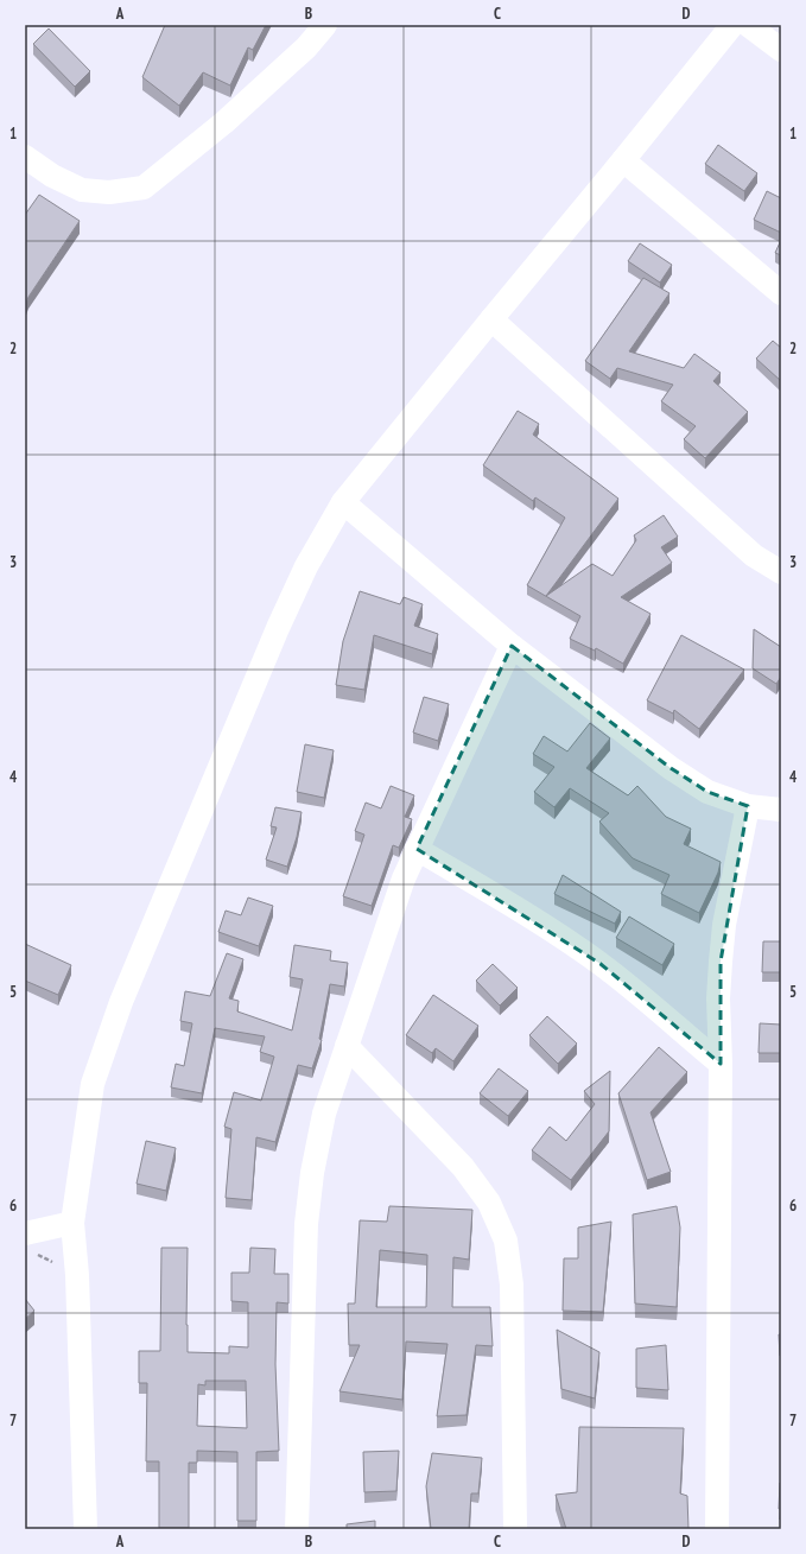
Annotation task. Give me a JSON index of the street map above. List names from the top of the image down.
{
  "grid": {
    "columns": [
      "A",
      "B",
      "C",
      "D"
    ],
    "rows": [
      "1",
      "2",
      "3",
      "4",
      "5",
      "6",
      "7"
    ]
  }
}
